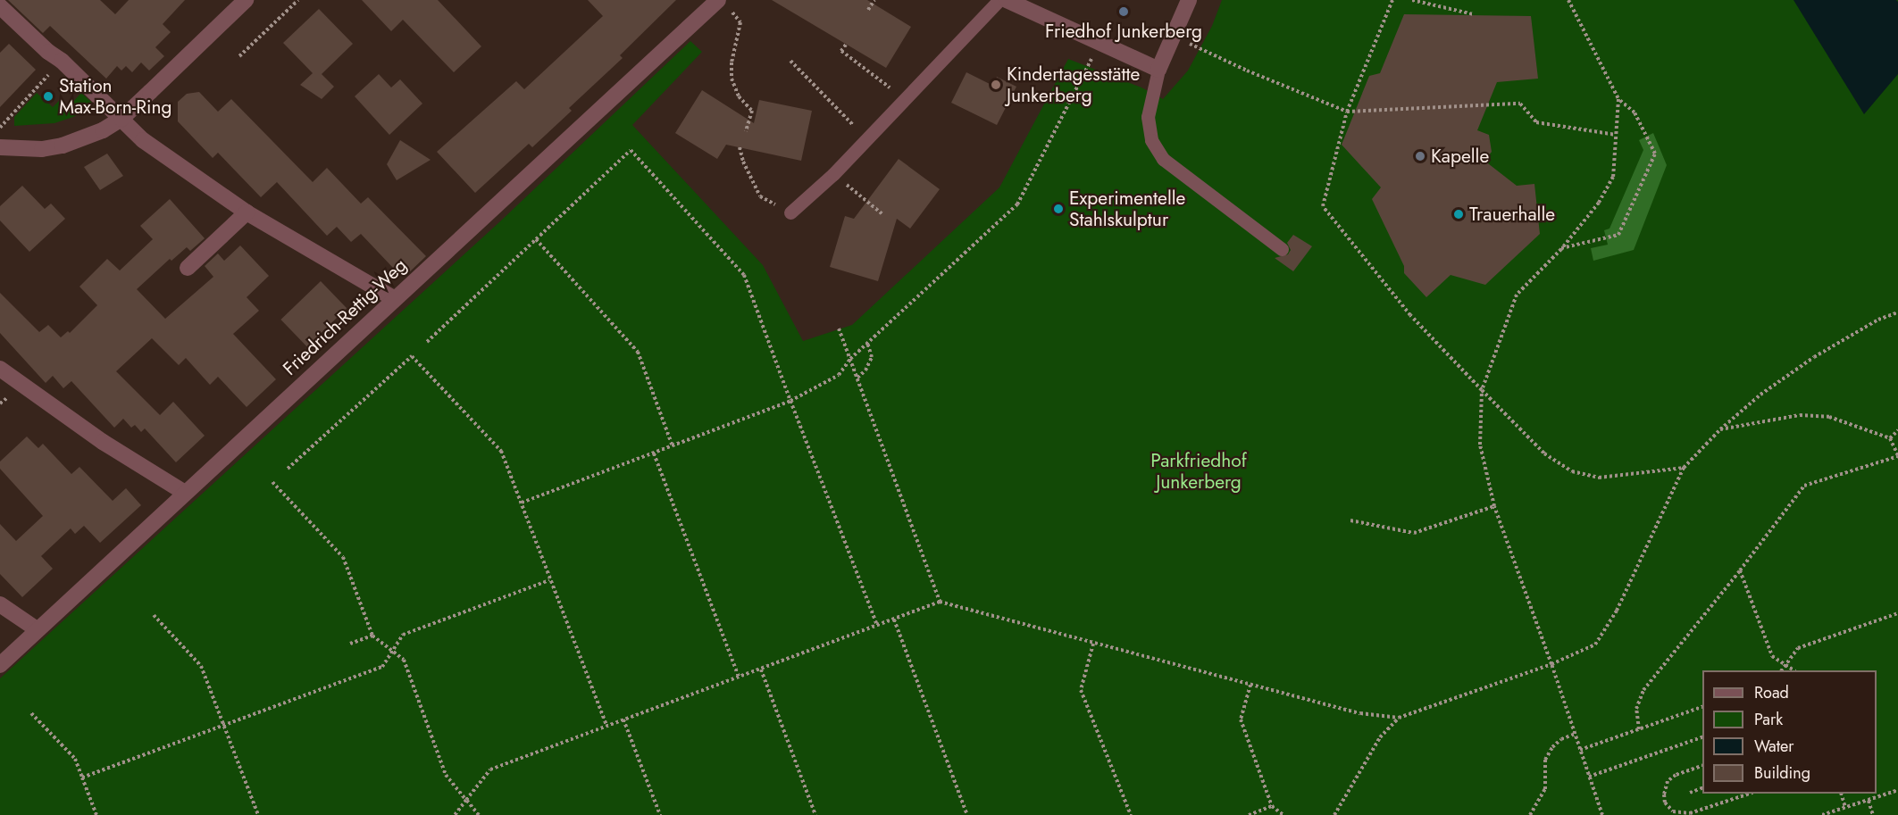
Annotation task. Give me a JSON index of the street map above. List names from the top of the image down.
{
  "streets": {
    "street": ["Friedrich-Rettig-Weg"]
  },
  "parks": ["Parkfriedhof Junkerberg"],
  "places": [
    "Friedhof Junkerberg",
    "Kindertagesstätte Junkerberg",
    "Station Max-Born-Ring",
    "Kapelle",
    "Experimentelle Stahlskulptur",
    "Trauerhalle"
  ],
  "legend": [
    "Road",
    "Park",
    "Water",
    "Building"
  ]
}
